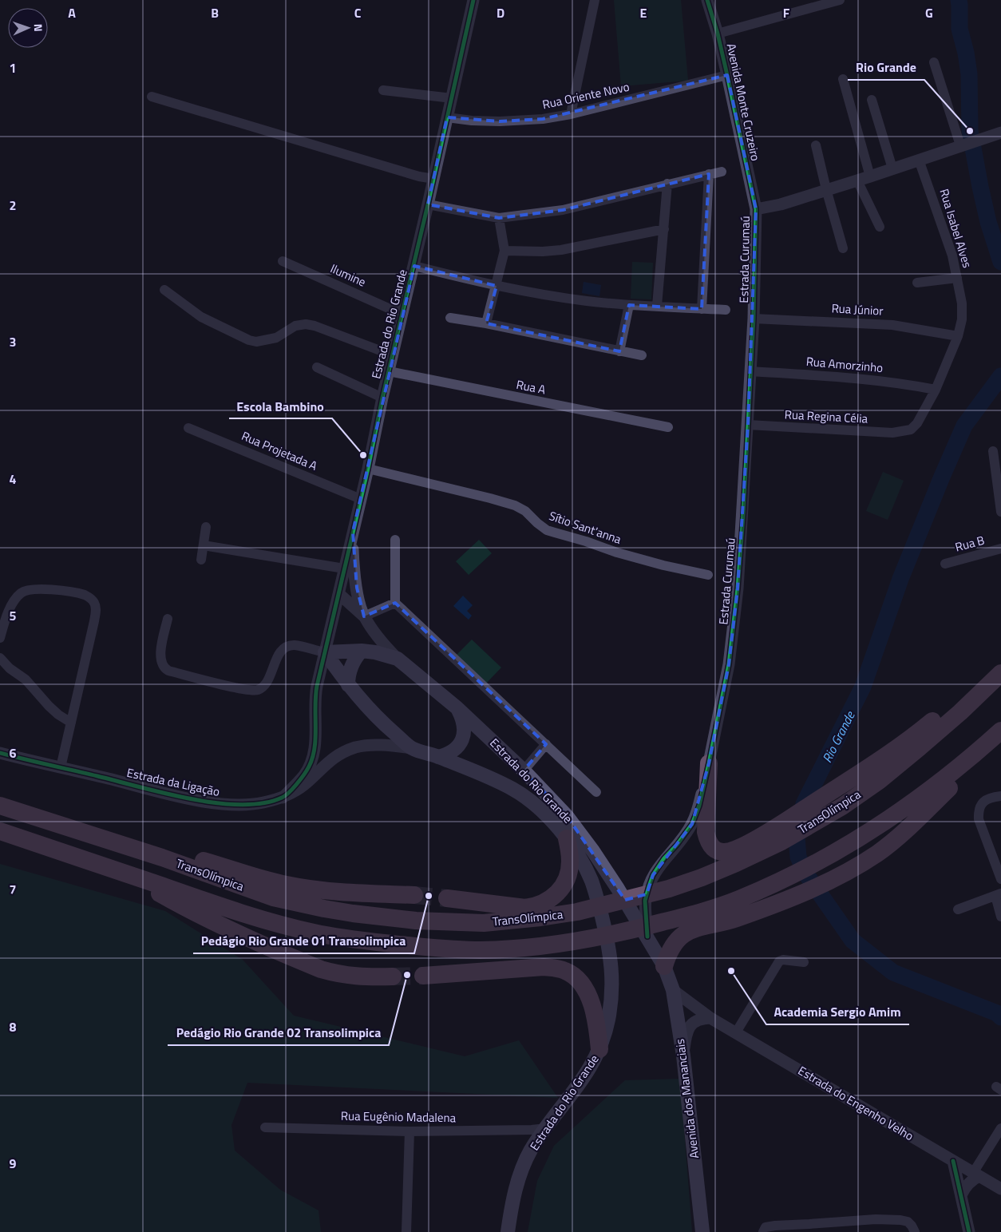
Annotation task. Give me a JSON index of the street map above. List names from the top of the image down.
{
  "streets": {
    "highway": ["TransOlímpica"],
    "main road": ["Estrada do Rio Grande", "Avenida dos Mananciais"],
    "street": [
      "Rua Oriente Novo",
      "Avenida Monte Cruzeiro",
      "Rua Isabel Alves",
      "Estrada Curumaú",
      "Ilumine",
      "Rua Júnior",
      "Rua Amorzinho",
      "Rua A",
      "Rua Regina Célia",
      "Rua Projetada A",
      "Sítio Sant'anna",
      "Rua B",
      "Estrada da Ligação",
      "Estrada do Engenho Velho",
      "Rua Eugênio Madalena"
    ]
  },
  "crossings": [
    ["Rua Oriente Novo", "Avenida Monte Cruzeiro"],
    ["Rua Oriente Novo", "Estrada do Rio Grande"],
    ["Avenida Monte Cruzeiro", "Estrada Curumaú"],
    ["Rua Isabel Alves", "Estrada Curumaú"],
    ["Rua Isabel Alves", "Rua Júnior"],
    ["Rua Isabel Alves", "Rua Amorzinho"],
    ["Rua Isabel Alves", "Rua Regina Célia"],
    ["Estrada Curumaú", "Rua Júnior"],
    ["Estrada Curumaú", "Estrada do Rio Grande"],
    ["Estrada Curumaú", "Rua Amorzinho"],
    ["Estrada Curumaú", "Rua Regina Célia"],
    ["Ilumine", "Estrada do Rio Grande"],
    ["Estrada do Rio Grande", "Rua A"],
    ["Estrada do Rio Grande", "Rua Projetada A"],
    ["Estrada do Rio Grande", "Sítio Sant'anna"],
    ["Estrada do Rio Grande", "Estrada da Ligação"],
    ["Estrada do Rio Grande", "Avenida dos Mananciais"],
    ["Estrada do Rio Grande", "Rua Eugênio Madalena"],
    ["Avenida dos Mananciais", "Estrada do Engenho Velho"]
  ],
  "water": ["Rio Grande"],
  "places": [
    "Rio Grande",
    "Escola Bambino",
    "Pedágio Rio Grande 01 Transolimpica",
    "Academia Sergio Amim",
    "Pedágio Rio Grande 02 Transolimpica"
  ],
  "north": "right",
  "grid": {
    "columns": [
      "A",
      "B",
      "C",
      "D",
      "E",
      "F",
      "G"
    ],
    "rows": [
      "1",
      "2",
      "3",
      "4",
      "5",
      "6",
      "7",
      "8",
      "9"
    ]
  }
}
